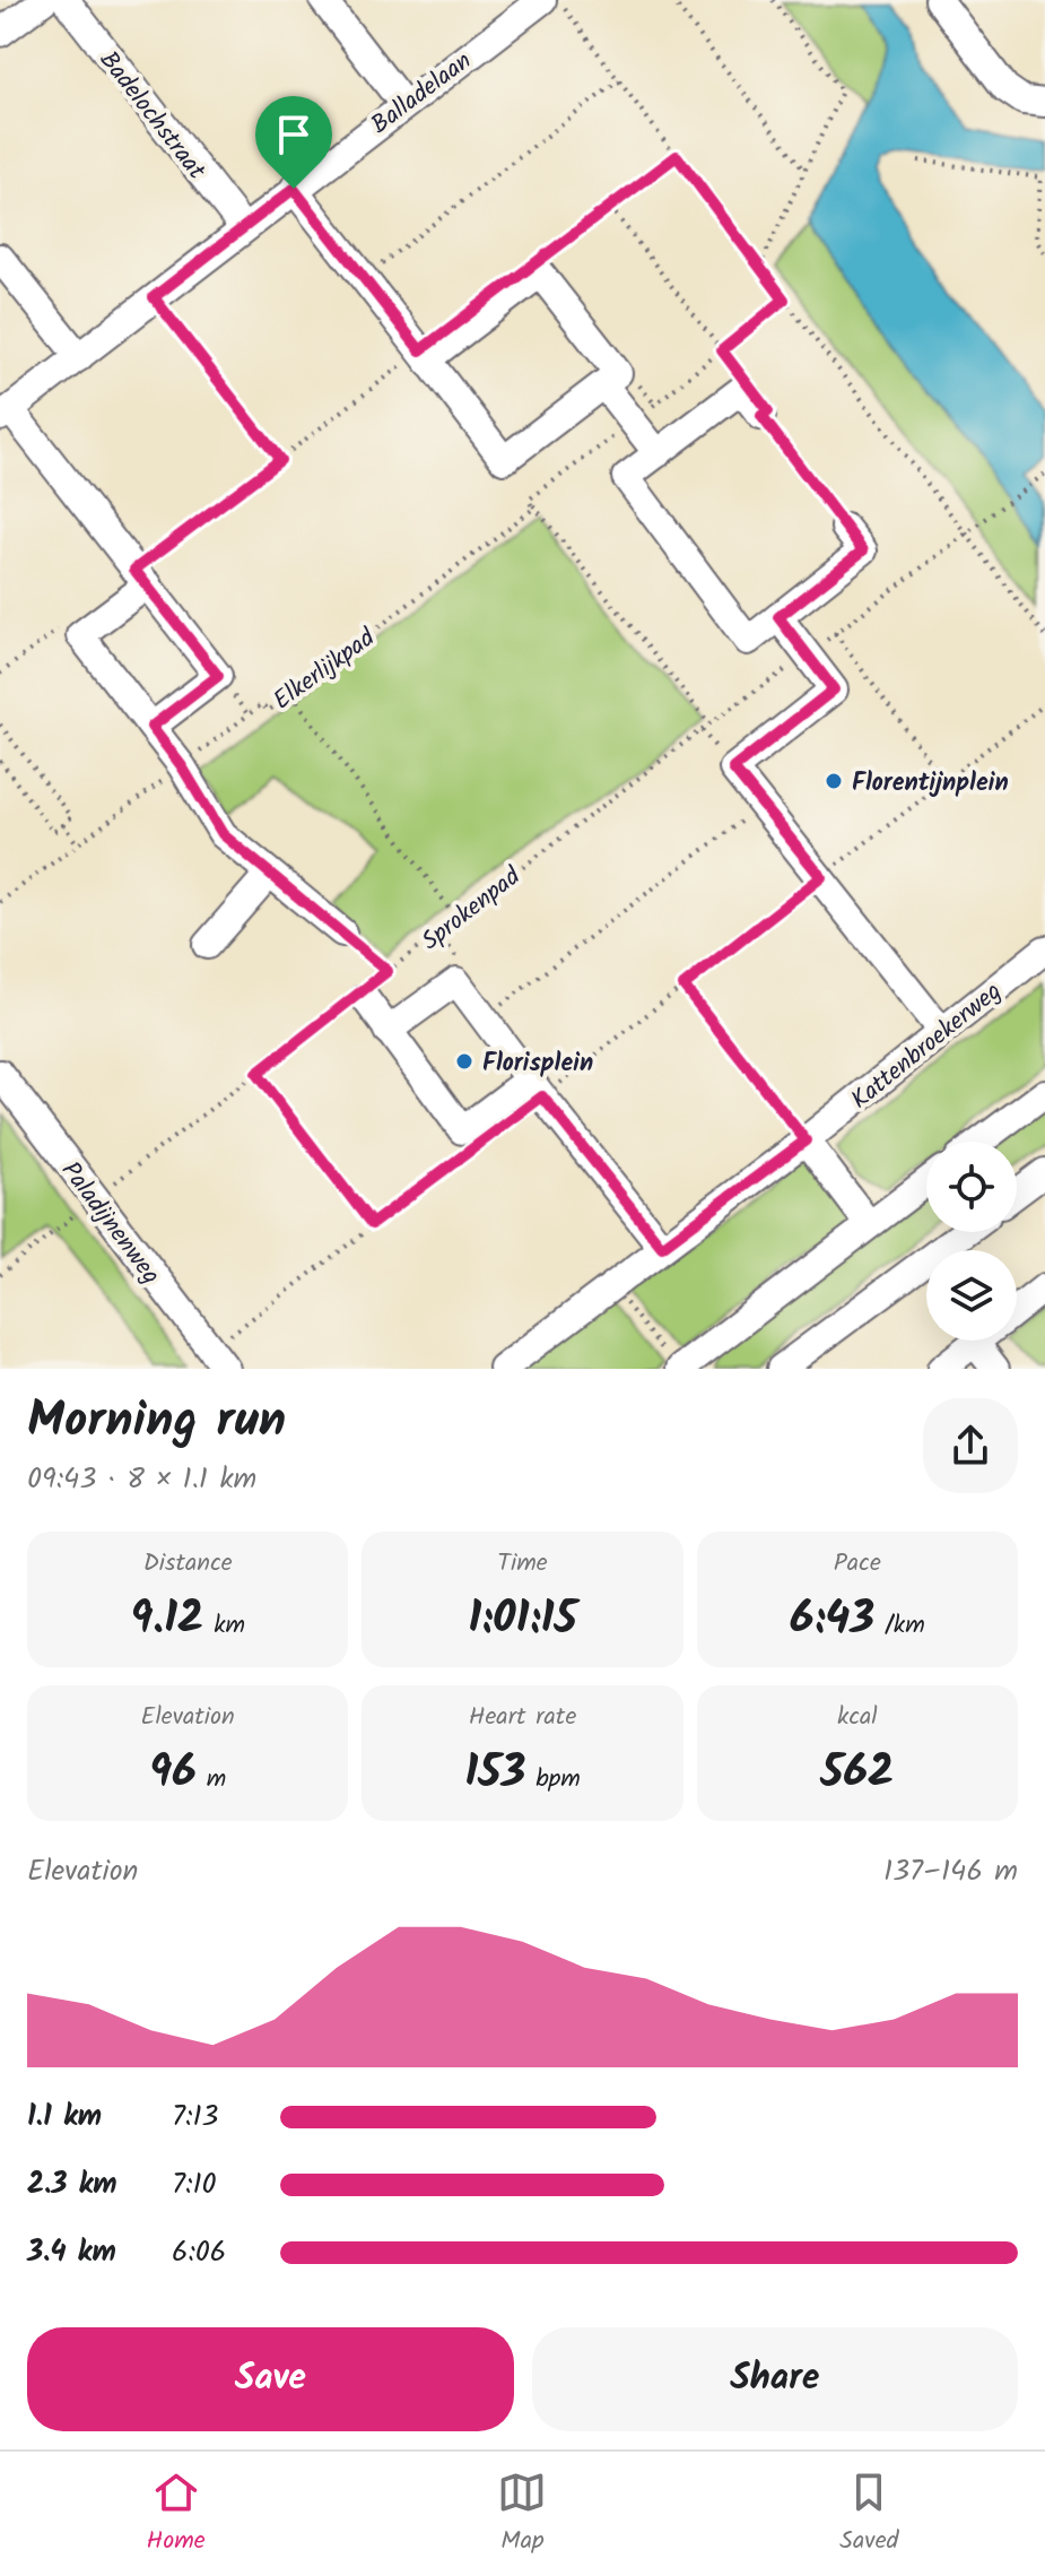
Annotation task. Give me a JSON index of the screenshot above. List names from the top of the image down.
{
  "streets": {
    "street": [
      "Balladelaan",
      "Badelochstraat",
      "Kattenbroekerweg",
      "Paladijnenweg"
    ],
    "path": ["Elkerlijkpad", "Sprokenpad"]
  },
  "crossings": [
    ["Balladelaan", "Badelochstraat"],
    ["Sprokenpad", "Paladijnenweg"]
  ],
  "places": ["Florentijnplein", "Florisplein"],
  "page": {
    "heading": ["Morning run", "09:43 · 8 × 1.1 km"],
    "stats": [
      ["Distance", "9.12 km"],
      ["Time", "1:01:15"],
      ["Pace", "6:43 /km"],
      ["Elevation", "96 m"],
      ["Heart rate", "153 bpm"],
      ["kcal", "562"]
    ],
    "chart": ["Elevation", "137–146 m"],
    "list": [
      {
        "name": "1.1 km",
        "note": "7:13"
      },
      {
        "name": "2.3 km",
        "note": "7:10"
      },
      {
        "name": "3.4 km",
        "note": "6:06"
      }
    ],
    "buttons": ["Save", "Share"],
    "tabs": ["Home", "Map", "Saved"]
  }
}
